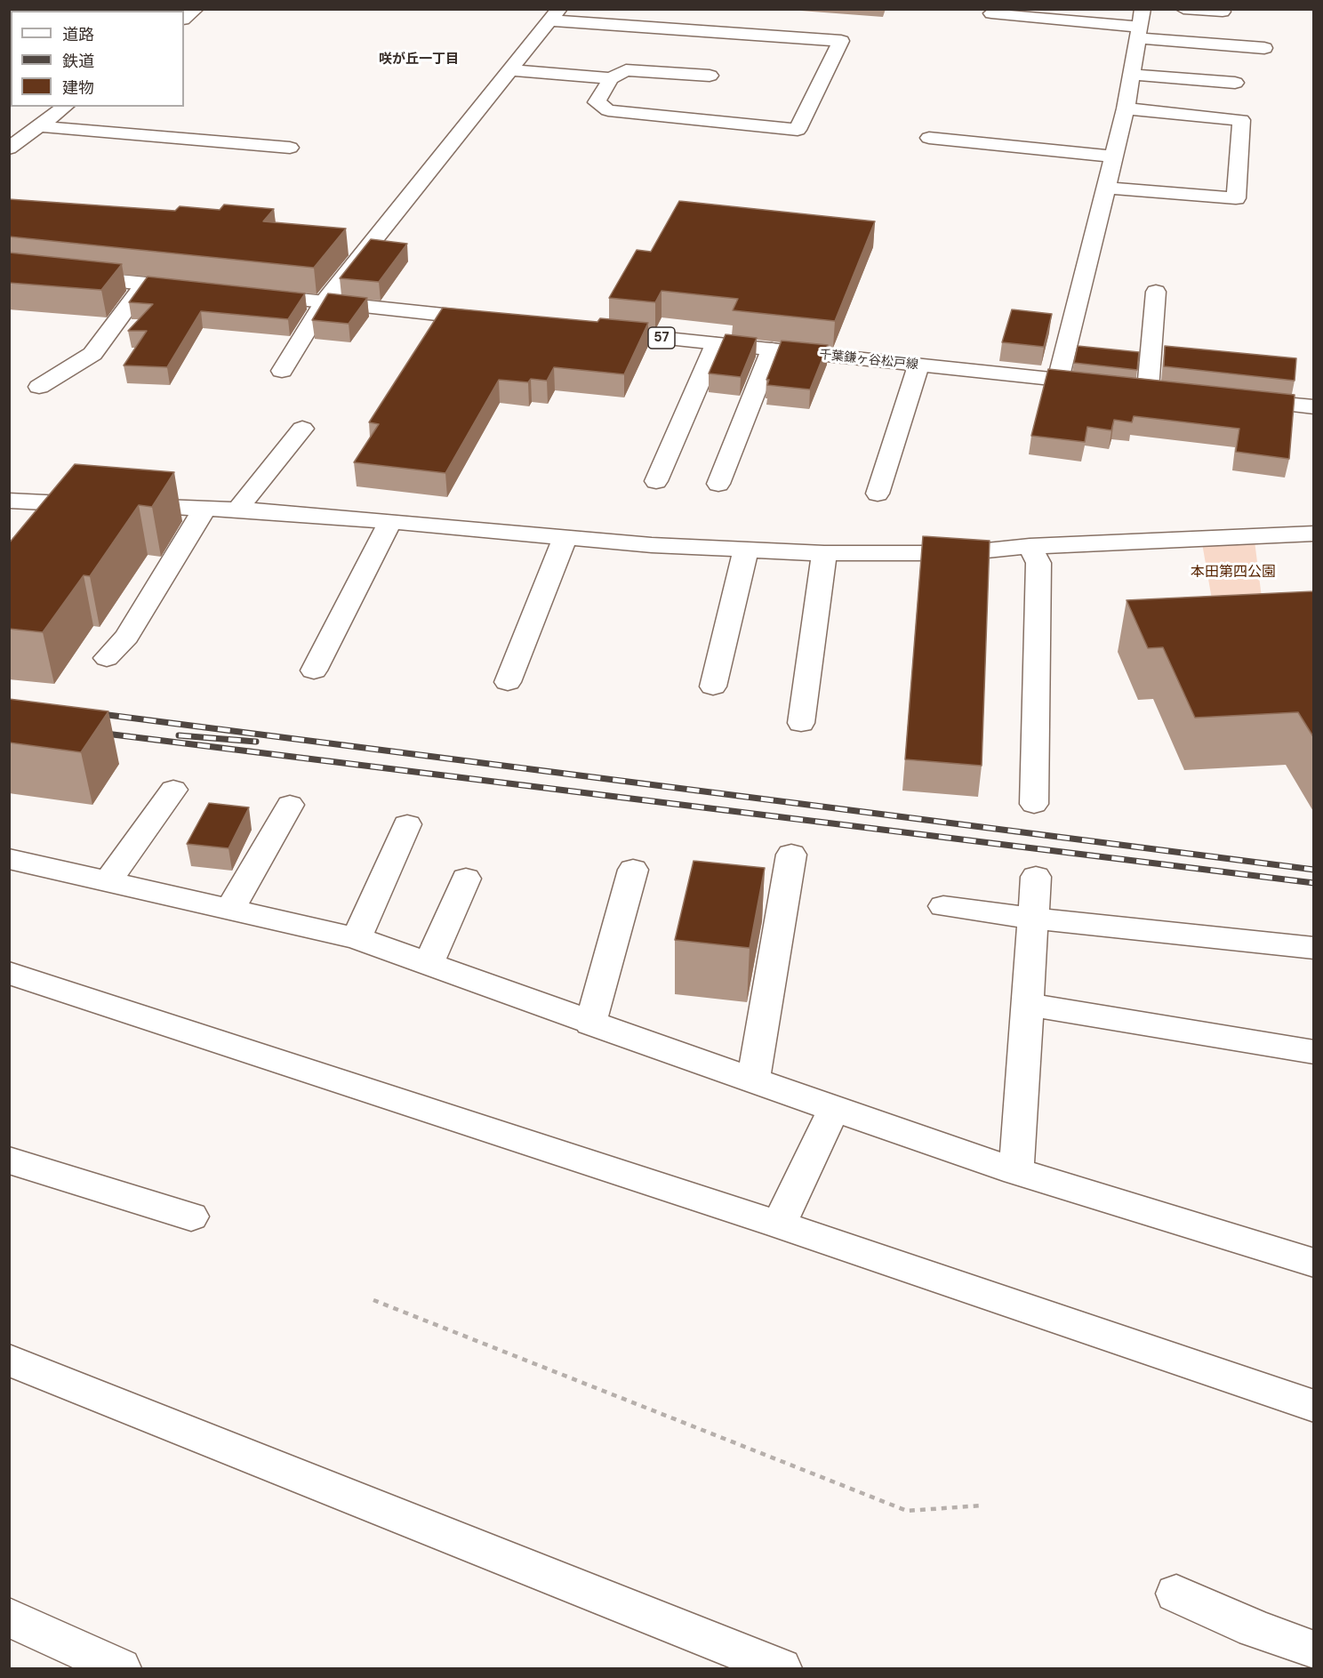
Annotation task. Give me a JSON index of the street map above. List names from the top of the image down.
{
  "streets": {
    "street": ["57", "千葉鎌ヶ谷松戸線"]
  },
  "districts": ["咲が丘一丁目"],
  "parks": ["本田第四公園"],
  "legend": ["道路", "鉄道", "建物"]
}
